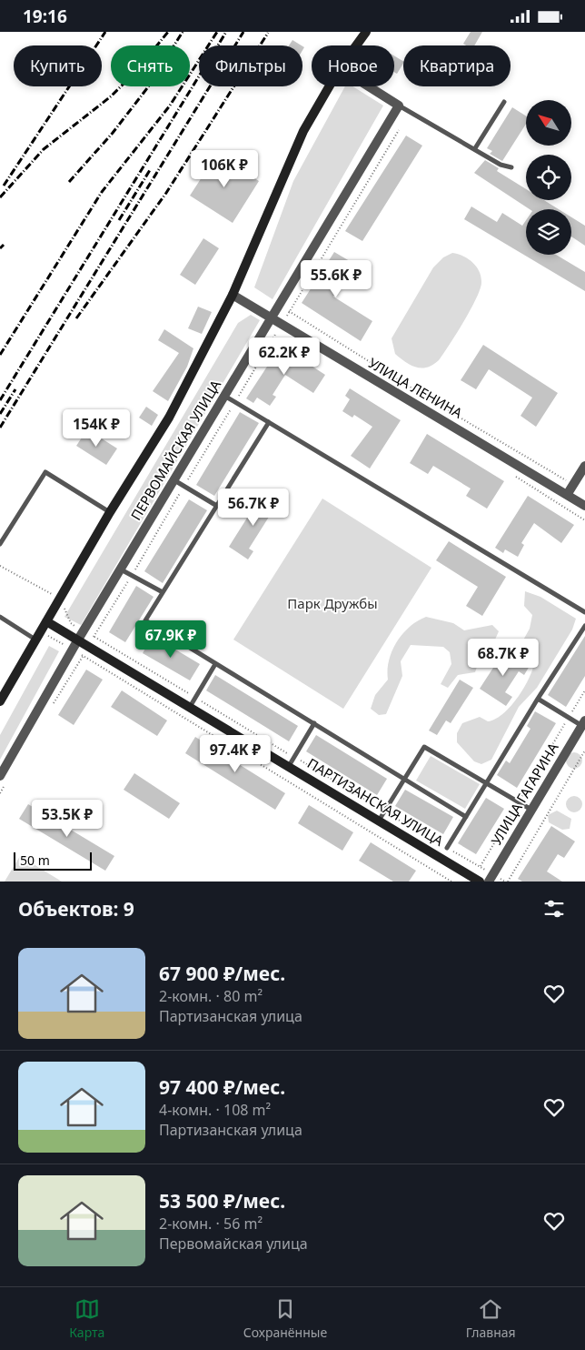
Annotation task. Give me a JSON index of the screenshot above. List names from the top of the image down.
{
  "streets": {
    "main road": ["ПЕРВОМАЙСКАЯ УЛИЦА", "ПАРТИЗАНСКАЯ УЛИЦА"],
    "street": ["УЛИЦА ЛЕНИНА", "УЛИЦА ГАГАРИНА"]
  },
  "crossings": [
    ["УЛИЦА ЛЕНИНА", "ПЕРВОМАЙСКАЯ УЛИЦА"],
    ["ПЕРВОМАЙСКАЯ УЛИЦА", "ПАРТИЗАНСКАЯ УЛИЦА"]
  ],
  "parks": ["Парк Дружбы"],
  "scale_bar": "50 m",
  "north": "top left",
  "page": {
    "status": "19:16",
    "chip": [
      "Купить",
      "Снять",
      "Фильтры",
      "Новое",
      "Квартира"
    ],
    "price": [
      "106K ₽",
      "55.6K ₽",
      "62.2K ₽",
      "154K ₽",
      "56.7K ₽",
      "67.9K ₽",
      "68.7K ₽",
      "97.4K ₽",
      "53.5K ₽"
    ],
    "scale": "50 m",
    "heading": "Объектов: 9",
    "list": [
      {
        "name": "67 900 ₽/мес.",
        "note": "2-комн. · 80 m² · Партизанская улица"
      },
      {
        "name": "97 400 ₽/мес.",
        "note": "4-комн. · 108 m² · Партизанская улица"
      },
      {
        "name": "53 500 ₽/мес.",
        "note": "2-комн. · 56 m² · Первомайская улица"
      }
    ],
    "tabs": ["Карта", "Сохранённые", "Главная"]
  }
}
